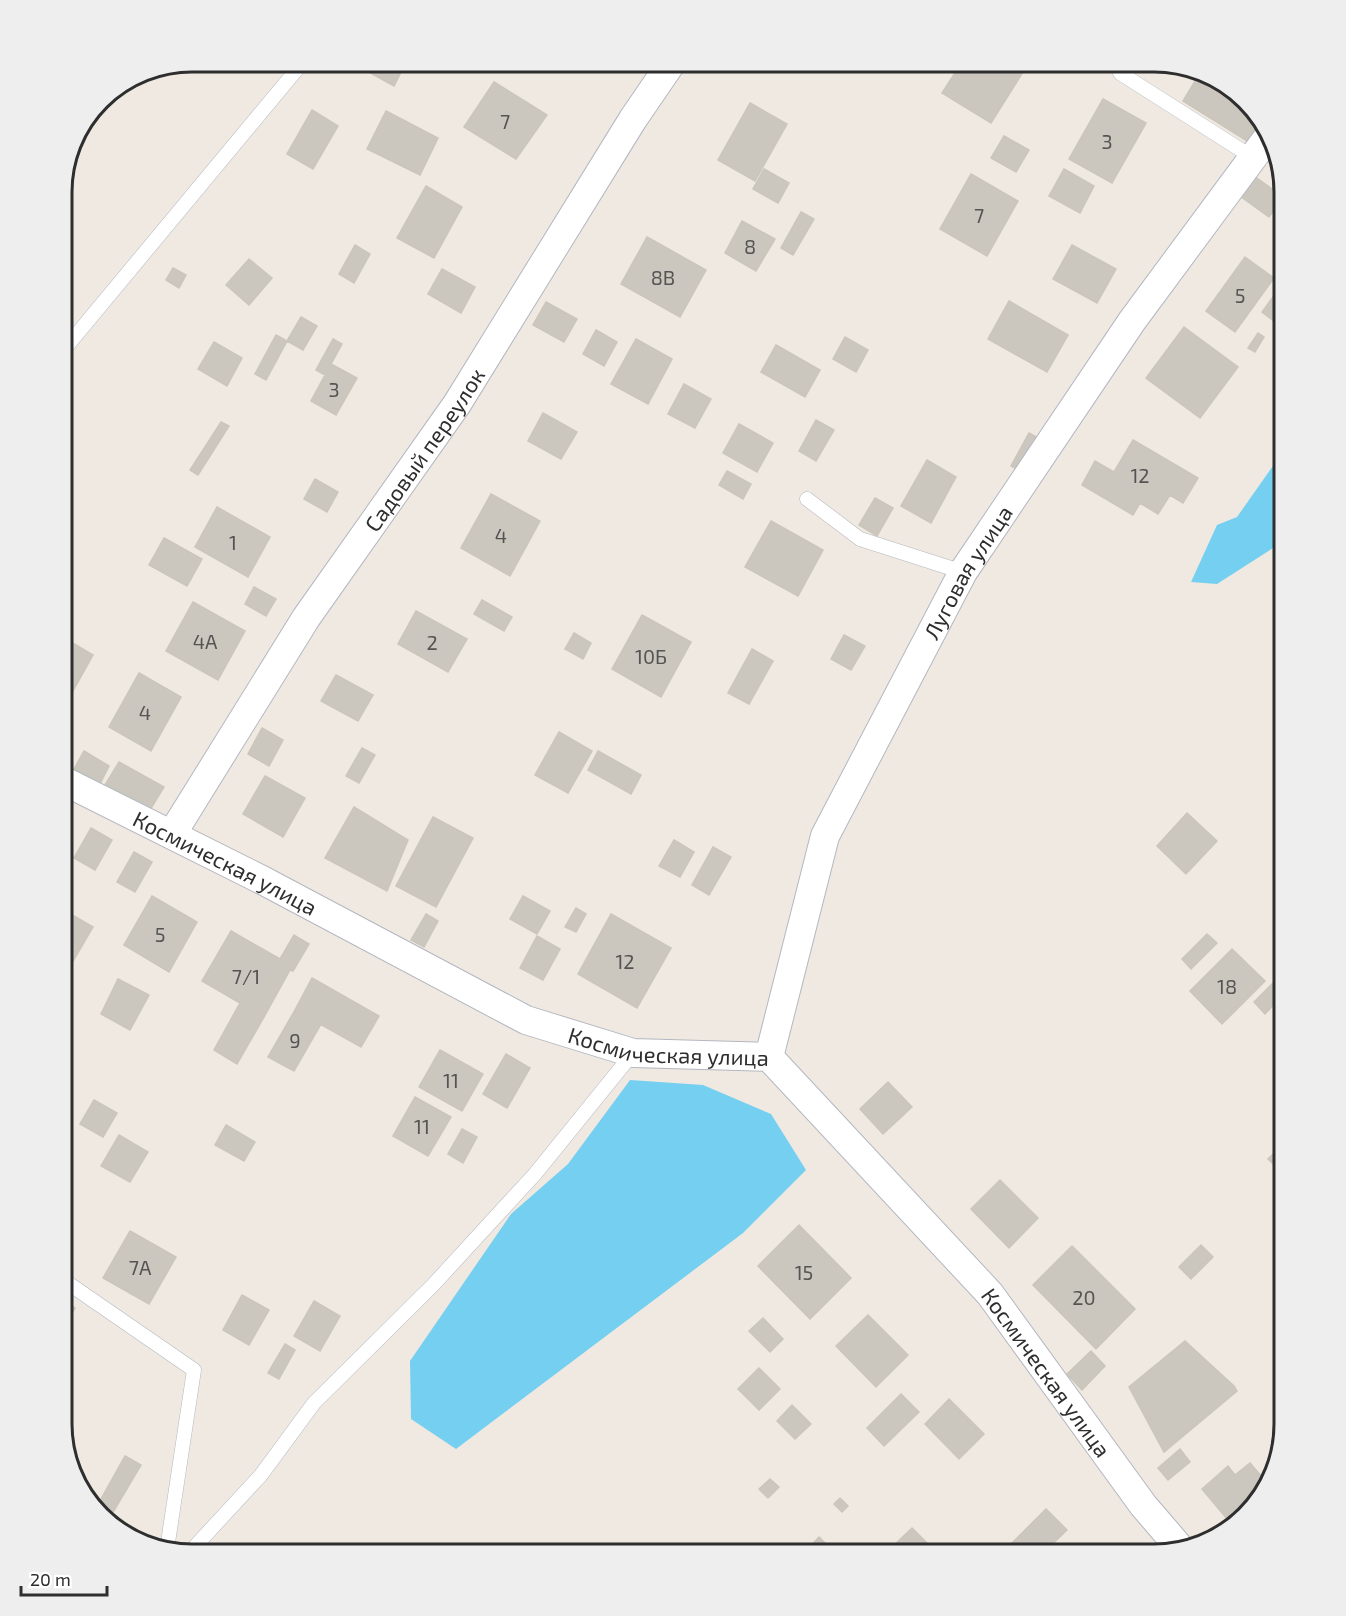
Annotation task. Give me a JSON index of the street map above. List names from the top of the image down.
{
  "streets": {
    "street": ["Садовый переулок", "Луговая улица", "Космическая улица"]
  },
  "crossings": [
    ["Садовый переулок", "Космическая улица"],
    ["Луговая улица", "Космическая улица"]
  ],
  "house_numbers": [
    "7",
    "3",
    "7",
    "8",
    "8В",
    "5",
    "3",
    "12",
    "4",
    "1",
    "4А",
    "2",
    "10Б",
    "4",
    "5",
    "12",
    "7/1",
    "18",
    "9",
    "11",
    "11",
    "7А",
    "15",
    "20"
  ],
  "scale_bar": "20 m"
}
